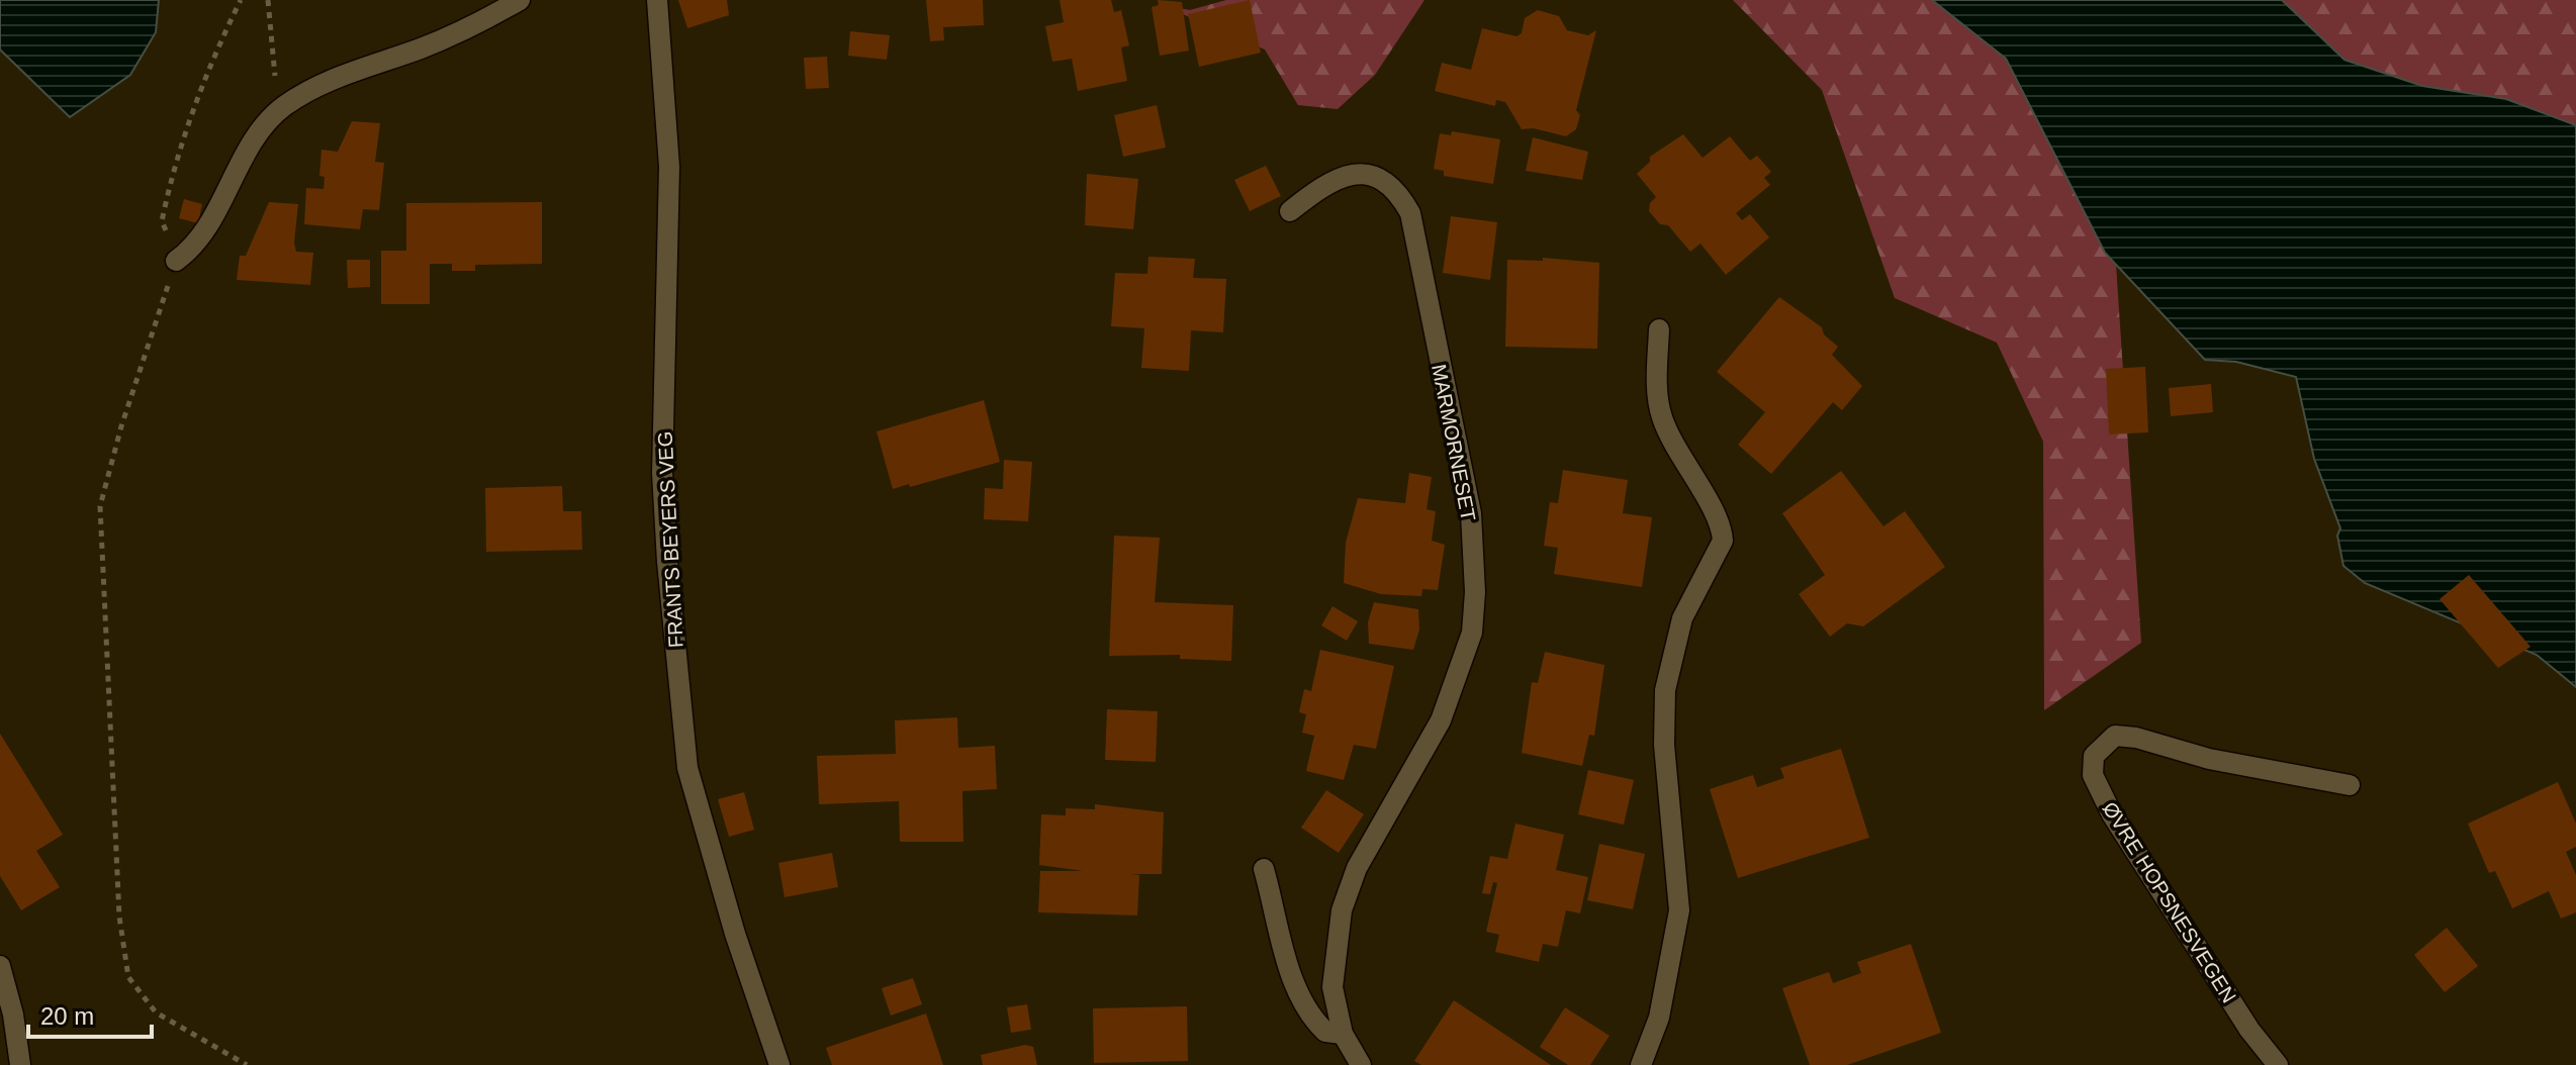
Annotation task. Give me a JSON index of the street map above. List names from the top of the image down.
{
  "streets": {
    "street": ["MARMORNESET", "FRANTS BEYERS VEG", "ØVRE HOPSNESVEGEN"]
  },
  "scale_bar": "20 m"
}
